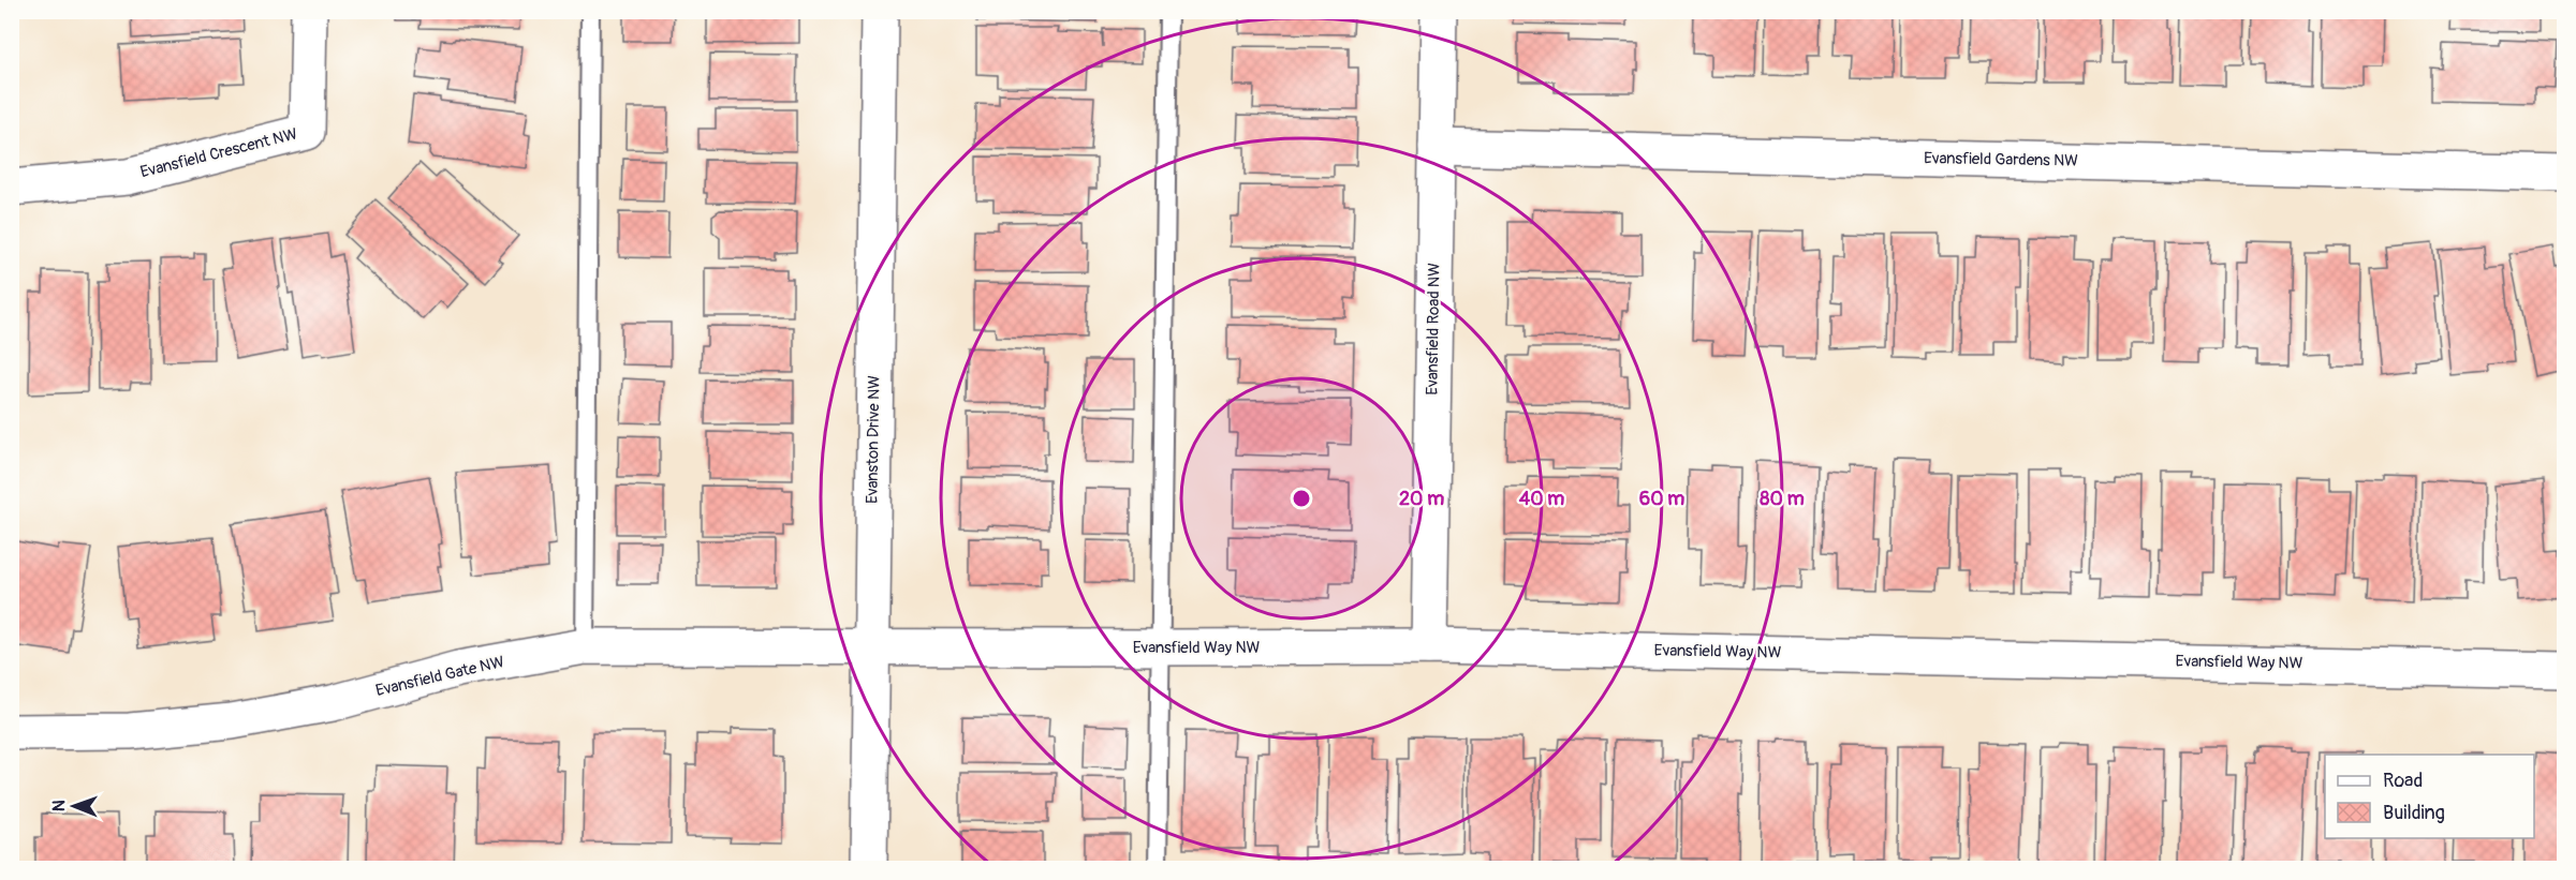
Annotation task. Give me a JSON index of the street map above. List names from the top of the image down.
{
  "streets": {
    "street": [
      "Evansfield Crescent NW",
      "Evansfield Gardens NW",
      "Evansfield Road NW",
      "Evanston Drive NW",
      "Evansfield Way NW",
      "Evansfield Gate NW"
    ]
  },
  "crossings": [
    ["Evansfield Gardens NW", "Evansfield Road NW"],
    ["Evansfield Road NW", "Evansfield Way NW"],
    ["Evanston Drive NW", "Evansfield Way NW"],
    ["Evanston Drive NW", "Evansfield Gate NW"],
    ["Evansfield Way NW", "Evansfield Gate NW"]
  ],
  "legend": ["Road", "Building"],
  "north": "left",
  "rings": [
    "20 m",
    "40 m",
    "60 m",
    "80 m"
  ]
}
